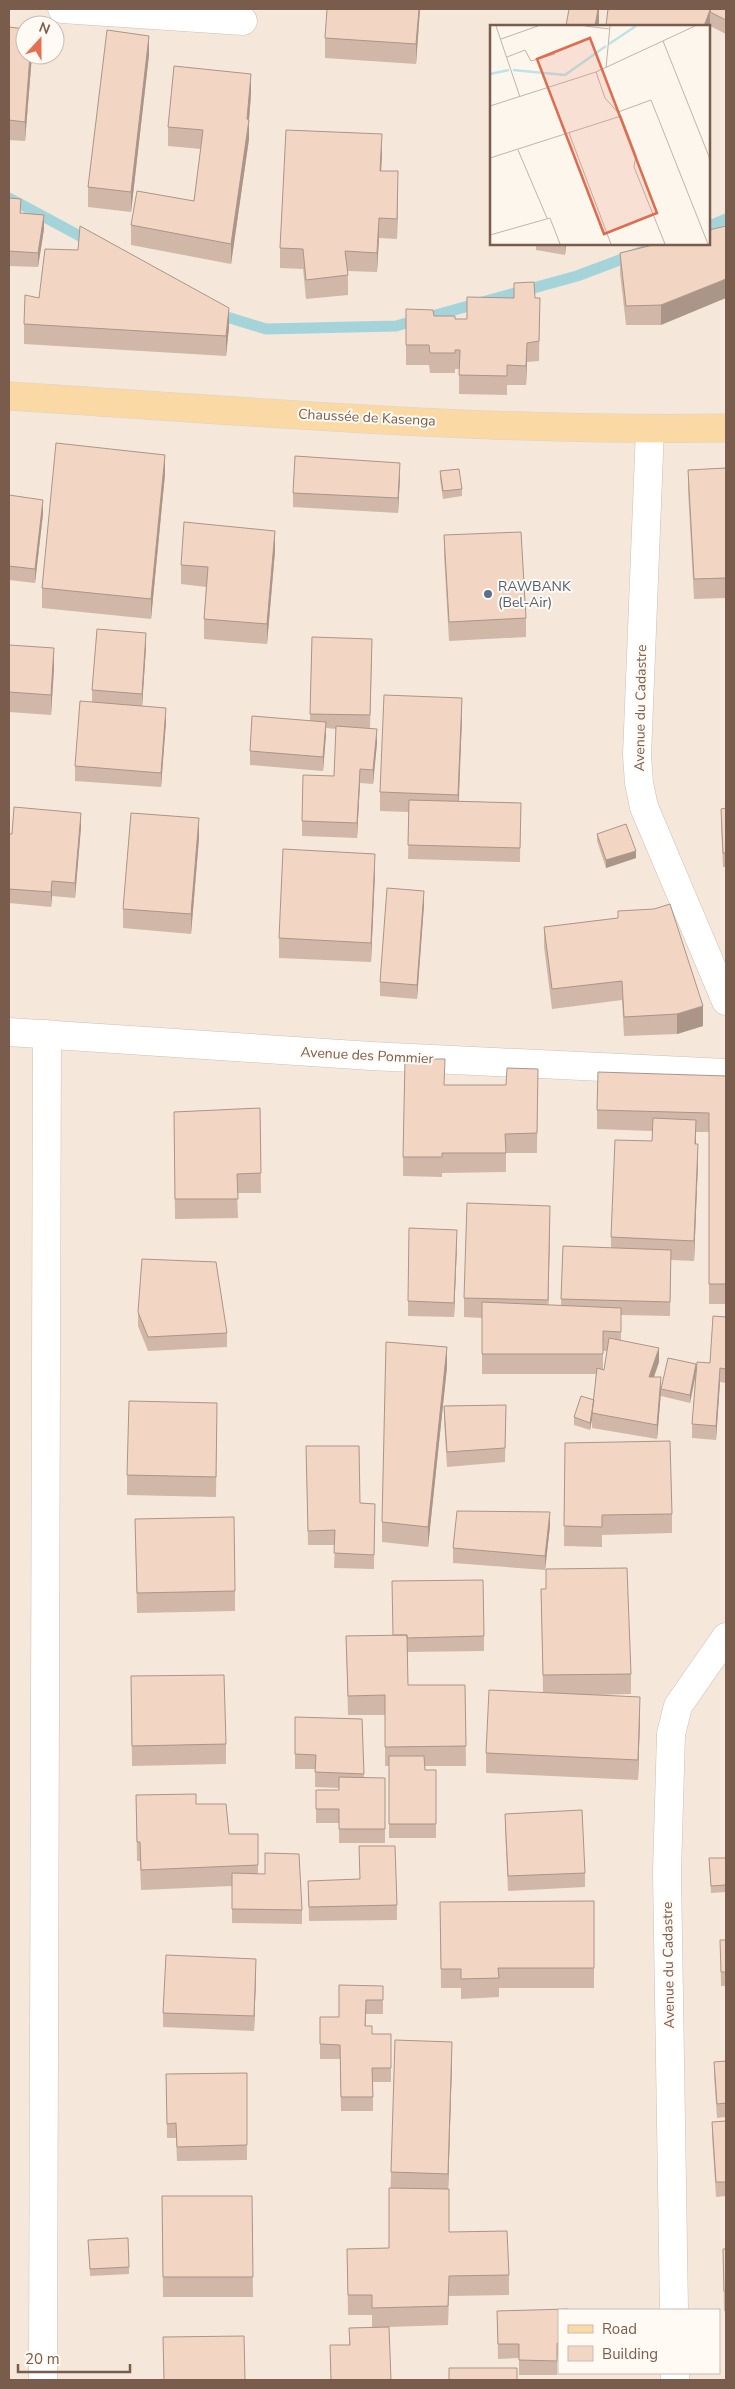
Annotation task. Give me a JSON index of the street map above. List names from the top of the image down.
{
  "streets": {
    "main road": ["Chaussée de Kasenga"],
    "street": ["Avenue du Cadastre", "Avenue des Pommier"]
  },
  "crossings": [
    ["Chaussée de Kasenga", "Avenue du Cadastre"]
  ],
  "places": ["RAWBANK (Bel-Air)"],
  "legend": ["Road", "Building"],
  "scale_bar": "20 m",
  "north": "top"
}
